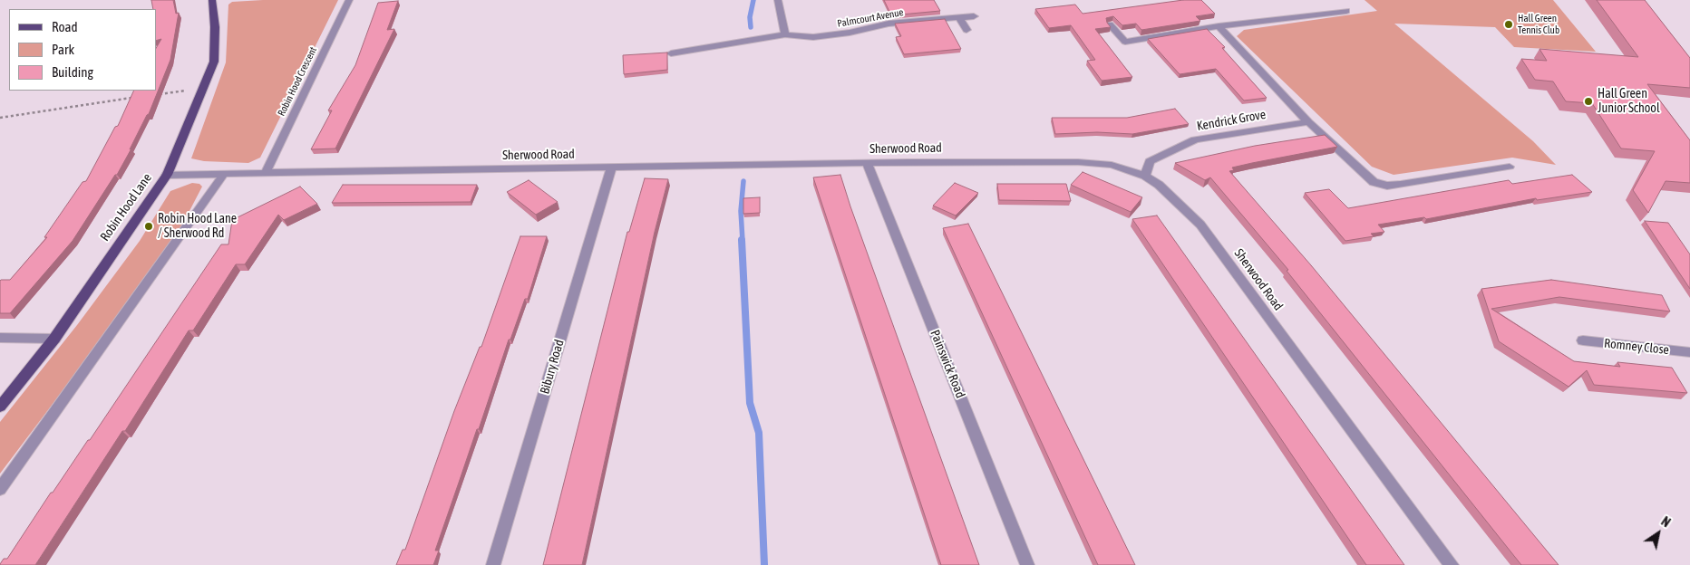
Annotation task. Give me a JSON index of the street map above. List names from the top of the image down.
{
  "streets": {
    "main road": ["Robin Hood Lane"],
    "street": [
      "Palmcourt Avenue",
      "Robin Hood Crescent",
      "Kendrick Grove",
      "Sherwood Road",
      "Romney Close",
      "Painswick Road",
      "Bibury Road"
    ]
  },
  "crossings": [
    ["Robin Hood Crescent", "Sherwood Road"],
    ["Kendrick Grove", "Sherwood Road"],
    ["Sherwood Road", "Robin Hood Lane"],
    ["Sherwood Road", "Painswick Road"],
    ["Sherwood Road", "Bibury Road"]
  ],
  "places": ["Hall Green Tennis Club", "Hall Green Junior School", "Robin Hood Lane / Sherwood Rd"],
  "legend": ["Road", "Park", "Building"],
  "north": "top right"
}
